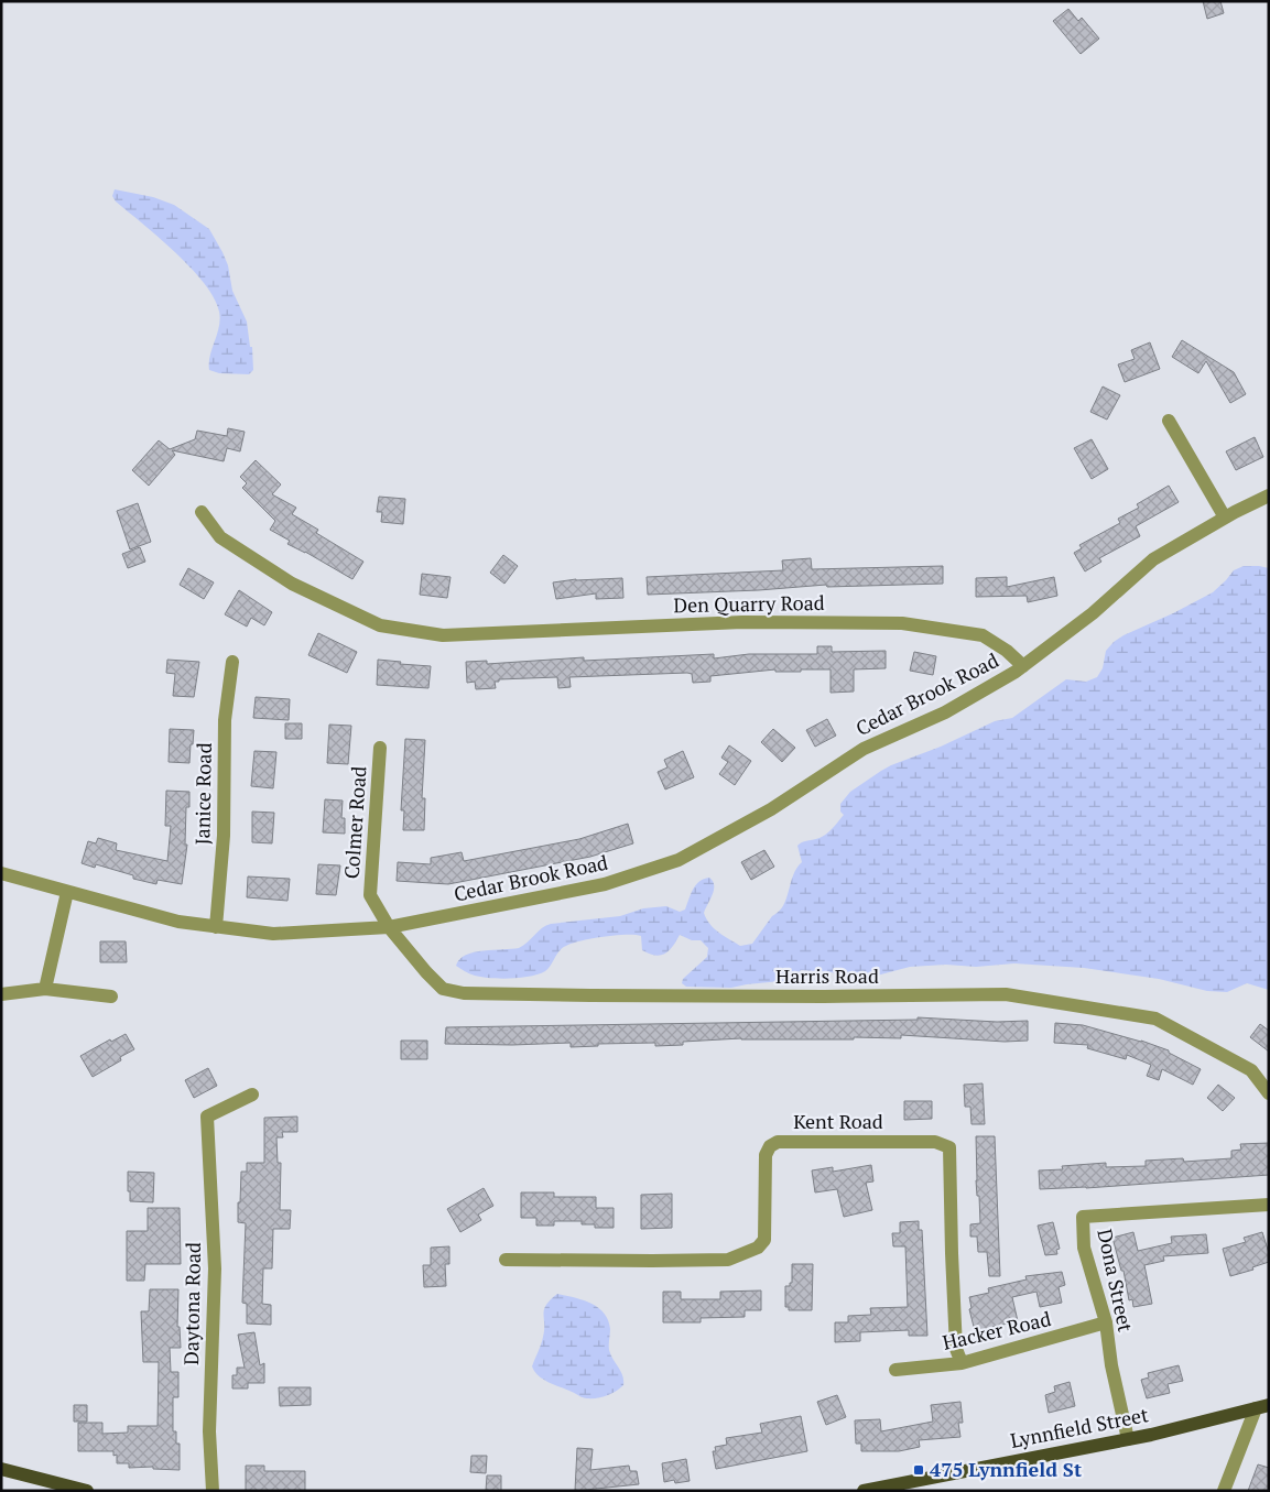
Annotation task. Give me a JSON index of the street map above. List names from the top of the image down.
{
  "streets": {
    "main road": ["Lynnfield Street"],
    "street": [
      "Den Quarry Road",
      "Cedar Brook Road",
      "Janice Road",
      "Colmer Road",
      "Harris Road",
      "Kent Road",
      "Dona Street",
      "Daytona Road",
      "Hacker Road"
    ]
  },
  "crossings": [
    ["Den Quarry Road", "Cedar Brook Road"],
    ["Cedar Brook Road", "Janice Road"],
    ["Cedar Brook Road", "Colmer Road"],
    ["Cedar Brook Road", "Harris Road"],
    ["Colmer Road", "Harris Road"],
    ["Kent Road", "Hacker Road"],
    ["Dona Street", "Hacker Road"],
    ["Dona Street", "Lynnfield Street"]
  ],
  "places": {
    "transit": ["475 Lynnfield St"]
  }
}
